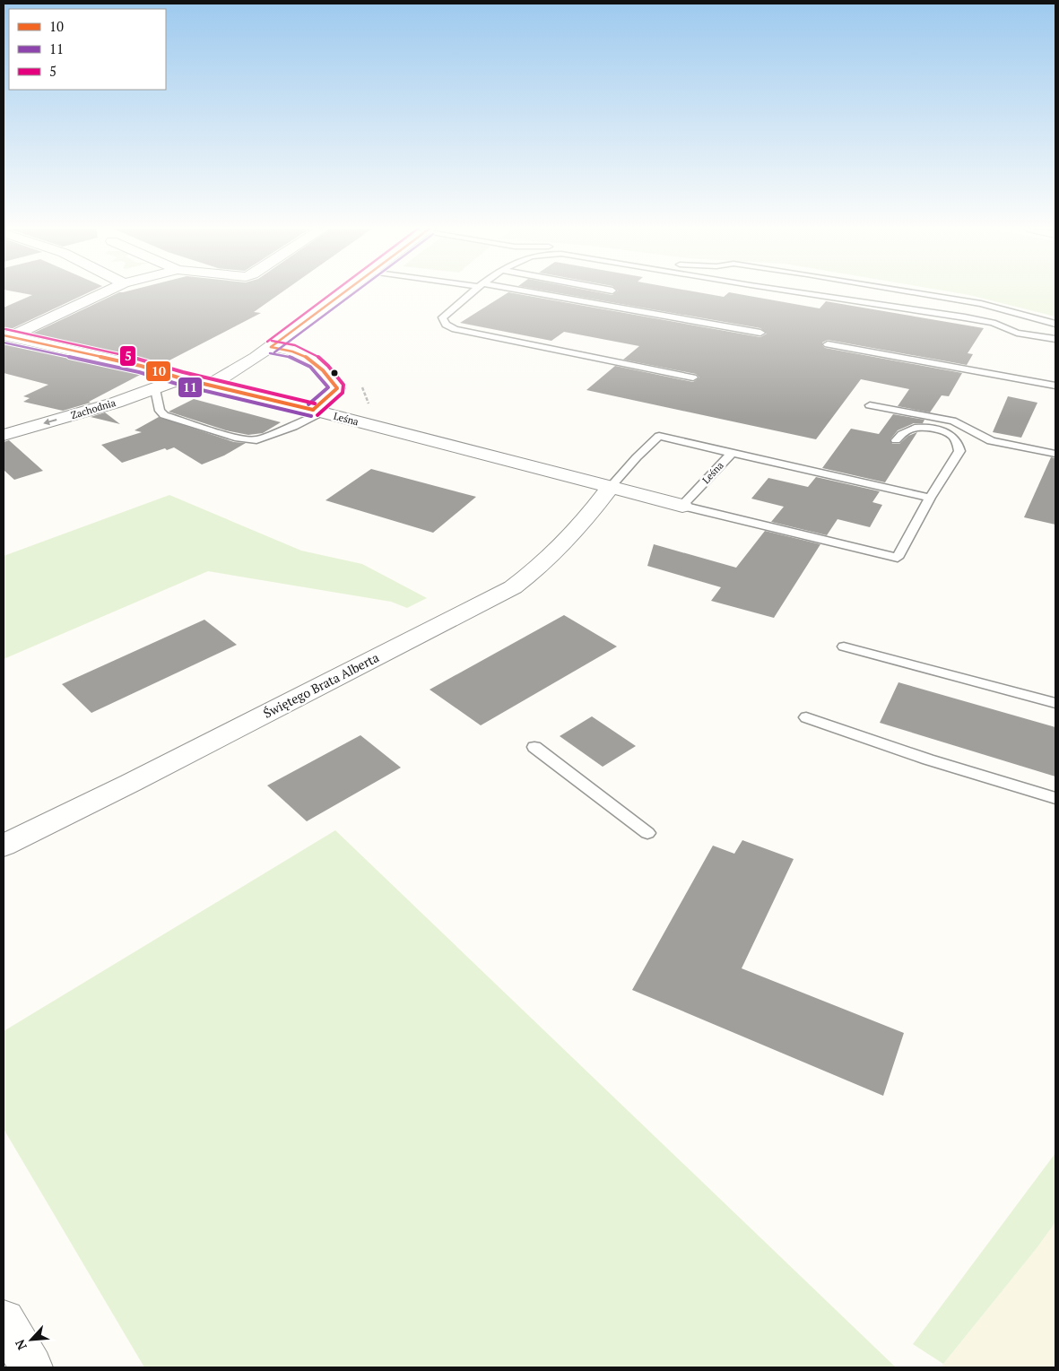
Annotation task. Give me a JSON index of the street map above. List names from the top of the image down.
{
  "streets": {
    "street": ["Zachodnia", "Leśna", "Świętego Brata Alberta"]
  },
  "crossings": [
    ["Zachodnia", "Leśna"],
    ["Leśna", "Świętego Brata Alberta"]
  ],
  "lines": ["transit line 10", "transit line 11", "transit line 5"],
  "legend": ["10", "11", "5"],
  "north": "bottom left"
}
